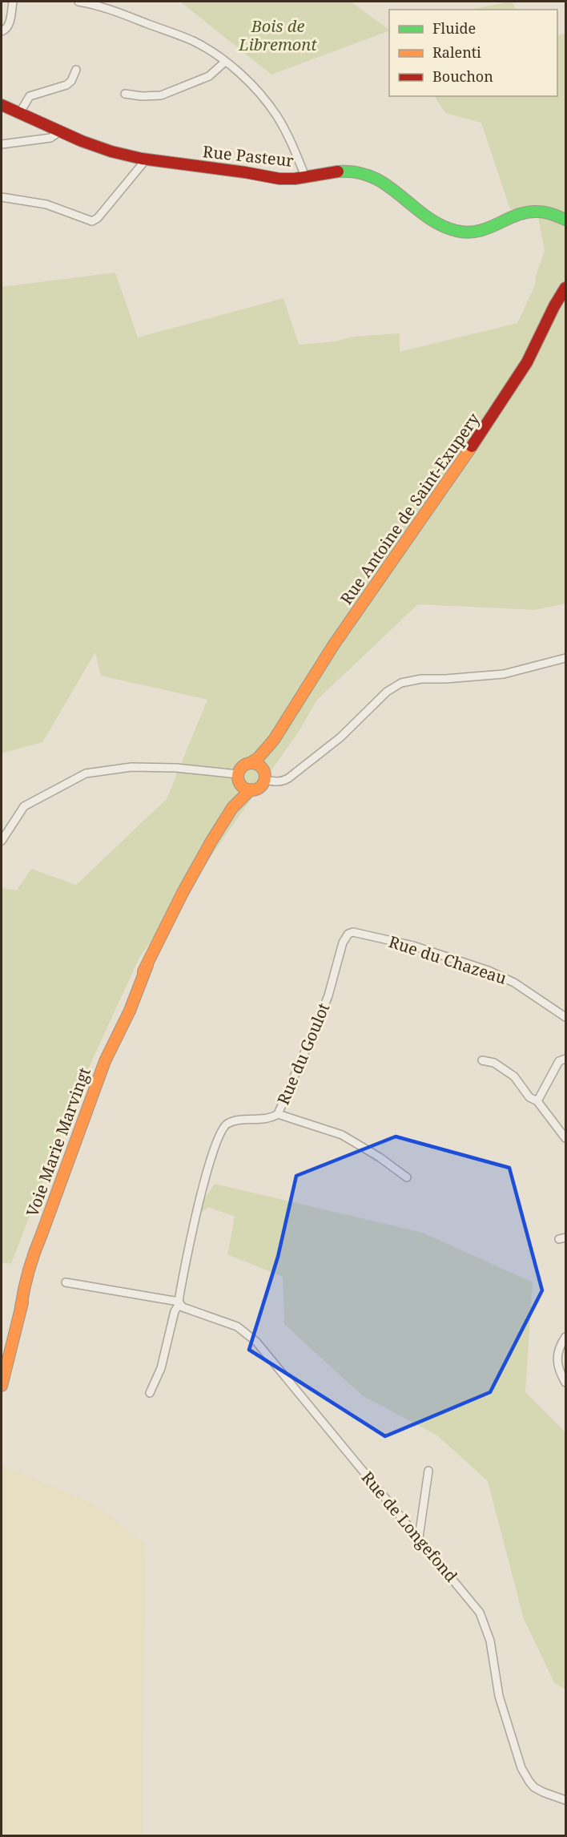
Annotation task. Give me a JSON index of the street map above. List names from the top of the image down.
{
  "streets": {
    "main road": ["Rue Pasteur", "Rue Antoine de Saint-Exupery", "Voie Marie Marvingt"],
    "street": ["Rue du Chazeau", "Rue du Goulot", "Rue de Longefond"]
  },
  "crossings": [
    ["Rue Antoine de Saint-Exupery", "Voie Marie Marvingt"],
    ["Rue du Chazeau", "Rue du Goulot"],
    ["Rue du Goulot", "Rue de Longefond"]
  ],
  "parks": ["Bois de Libremont"],
  "legend": ["Fluide", "Ralenti", "Bouchon"]
}
